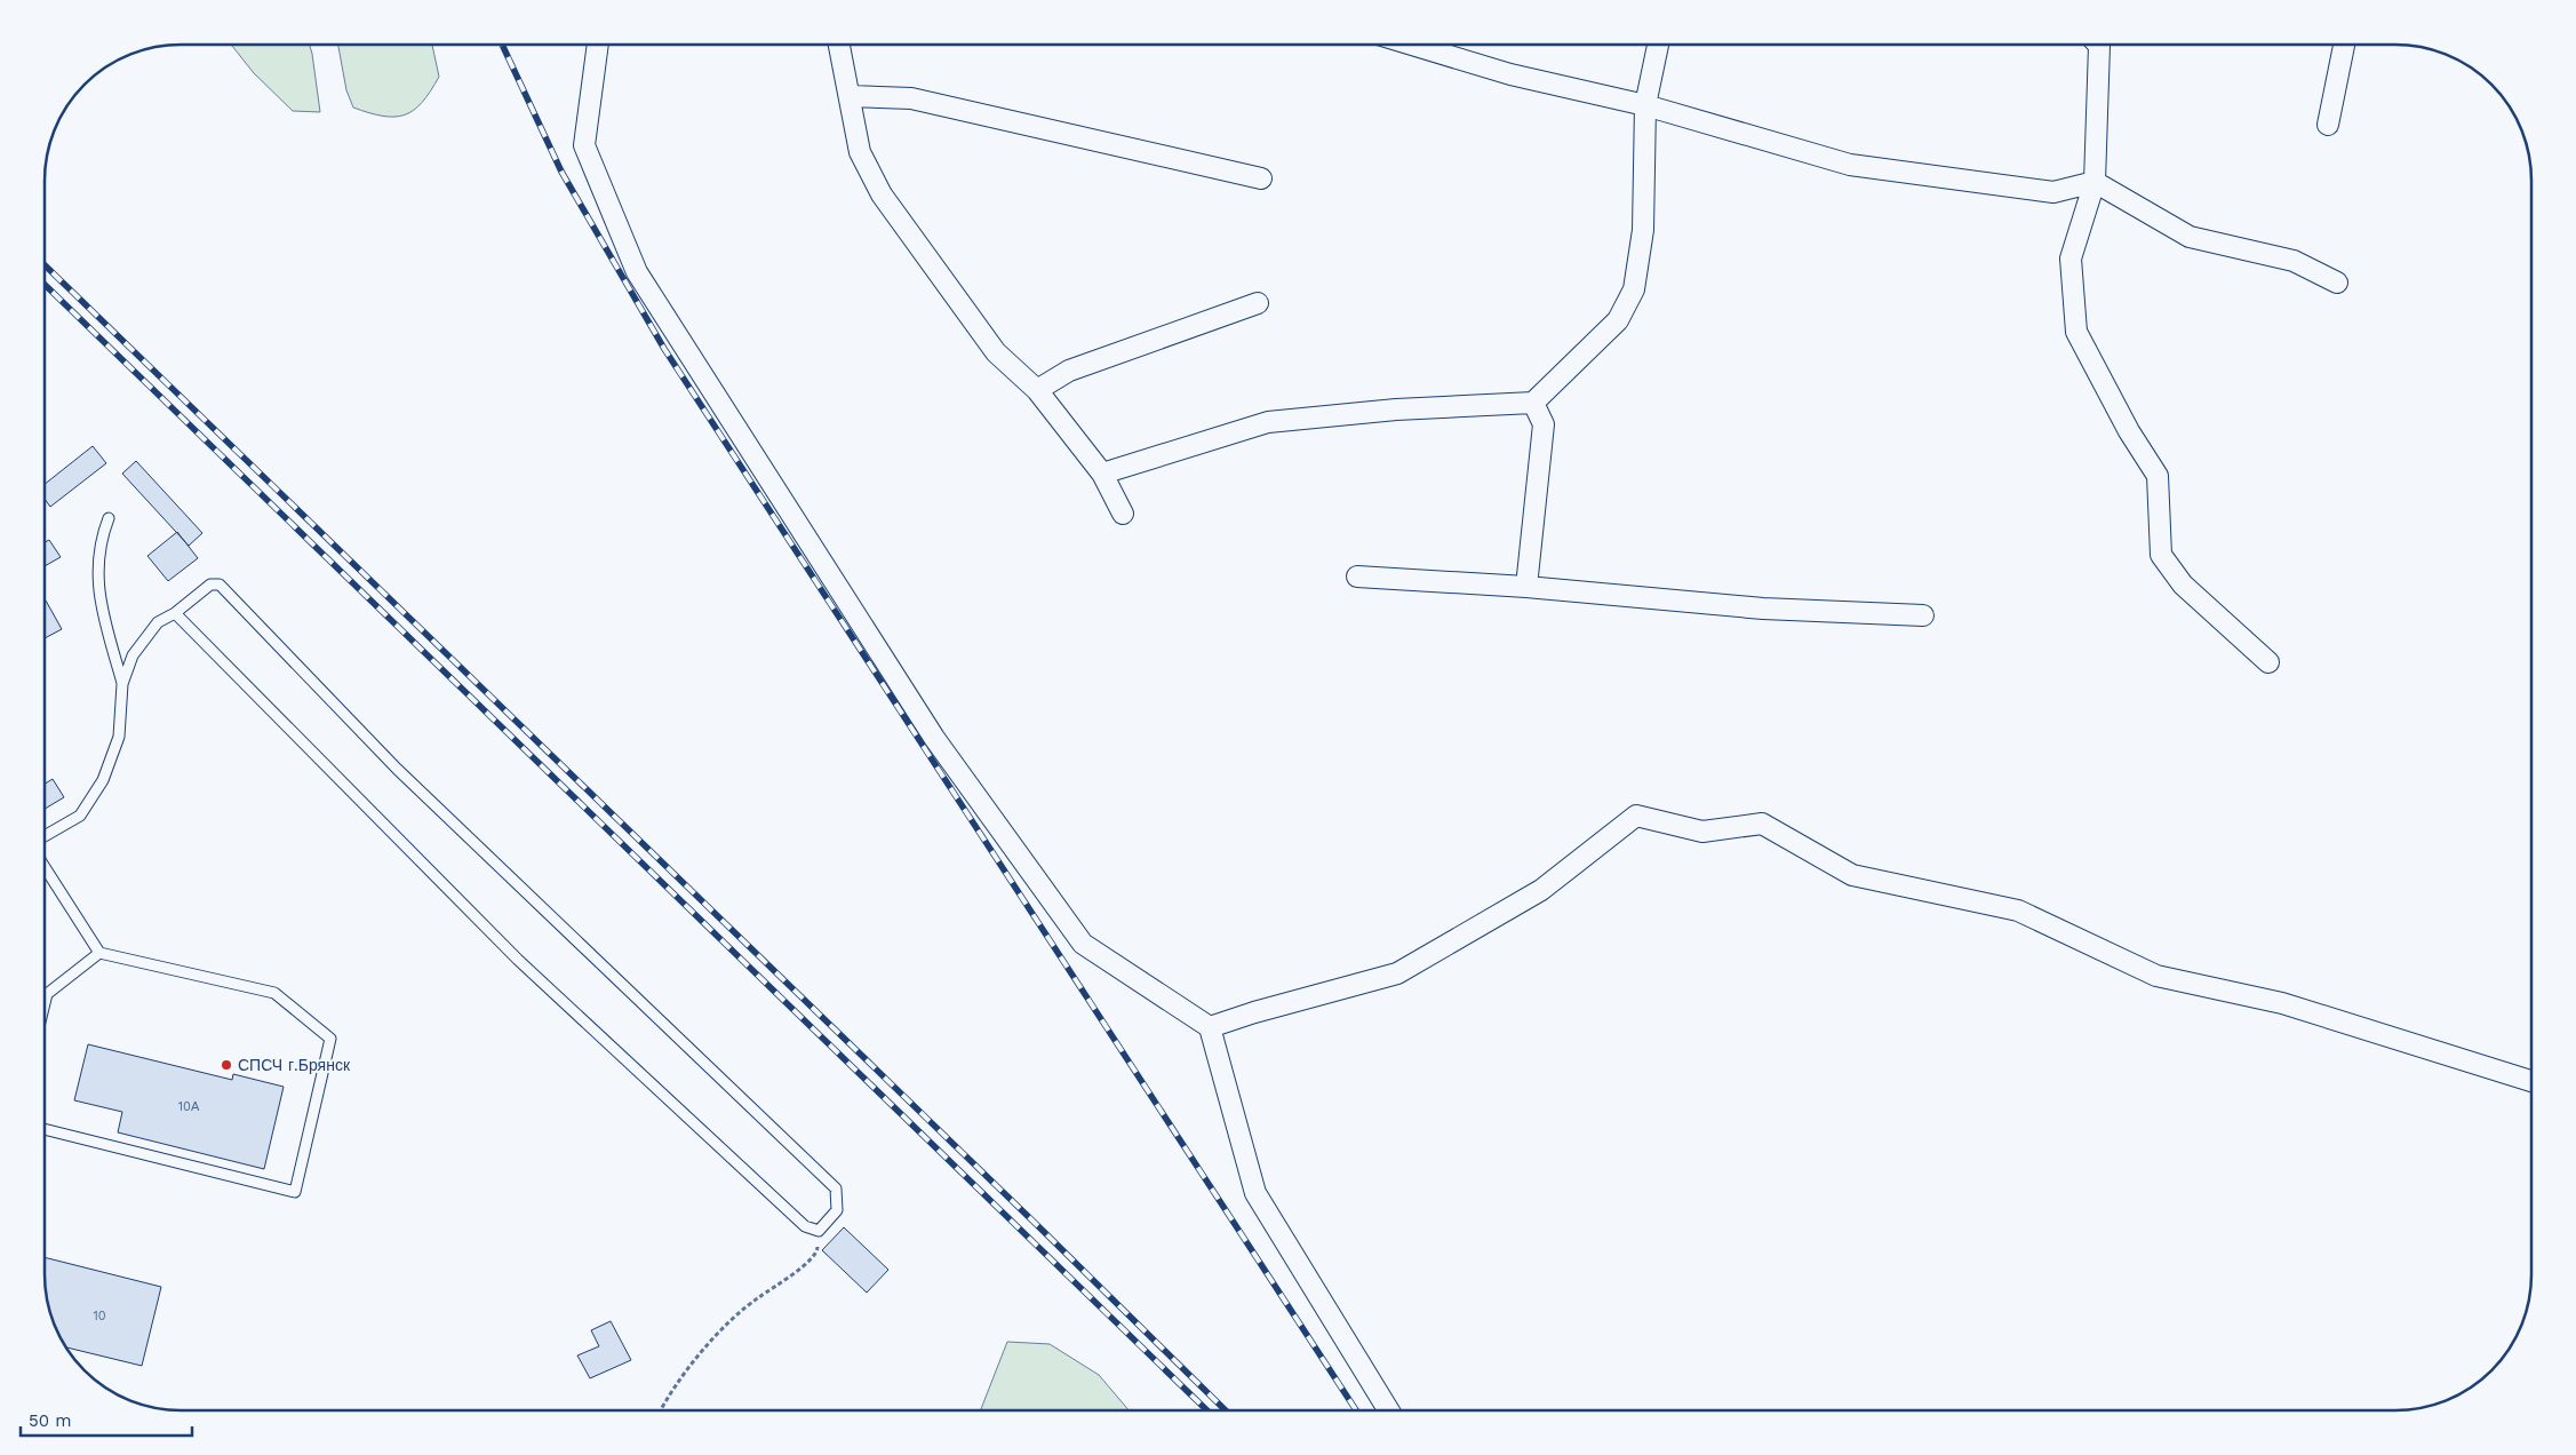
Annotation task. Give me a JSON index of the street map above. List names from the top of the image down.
{
  "places": ["СПСЧ г.Брянск"],
  "house_numbers": ["10А", "10"],
  "scale_bar": "50 m"
}
